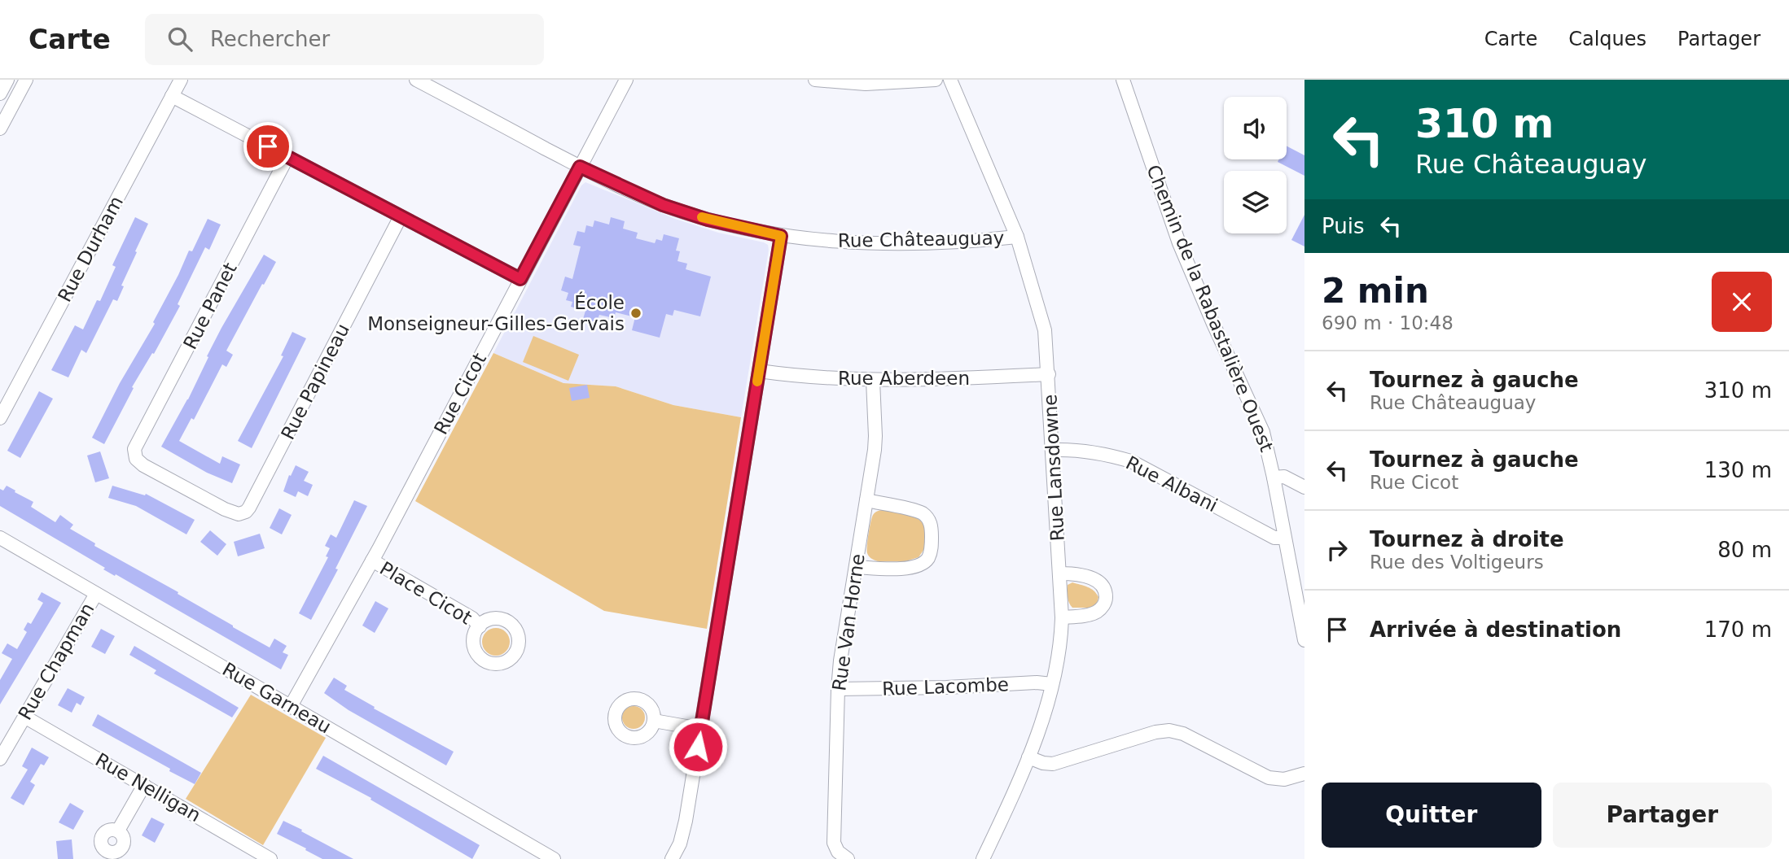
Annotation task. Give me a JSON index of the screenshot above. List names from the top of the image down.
{
  "streets": {
    "street": [
      "Rue Châteauguay",
      "Rue Durham",
      "Rue Panet",
      "Chemin de la Rabastalière Ouest",
      "Rue Aberdeen",
      "Rue Papineau",
      "Rue Cicot",
      "Rue Lansdowne",
      "Rue Albani",
      "Place Cicot",
      "Rue Van Horne",
      "Rue Chapman",
      "Rue Lacombe",
      "Rue Garneau",
      "Rue Nelligan"
    ]
  },
  "crossings": [
    ["Rue Châteauguay", "Rue Cicot"],
    ["Rue Châteauguay", "Rue Lansdowne"],
    ["Rue Panet", "Rue Papineau"],
    ["Chemin de la Rabastalière Ouest", "Rue Albani"],
    ["Rue Aberdeen", "Rue Lansdowne"],
    ["Rue Aberdeen", "Rue Van Horne"],
    ["Rue Cicot", "Place Cicot"],
    ["Rue Cicot", "Rue Garneau"],
    ["Rue Lansdowne", "Rue Albani"],
    ["Rue Lansdowne", "Rue Lacombe"],
    ["Rue Van Horne", "Rue Lacombe"],
    ["Rue Chapman", "Rue Garneau"],
    ["Rue Chapman", "Rue Nelligan"]
  ],
  "places": ["École Monseigneur-Gilles-Gervais"],
  "page": {
    "header": "Carte",
    "search": "Rechercher",
    "nav": ["Carte", "Calques", "Partager"],
    "turn": ["310 m", "Rue Châteauguay"],
    "then": "Puis",
    "heading": ["2 min", "690 m · 10:48"],
    "list": [
      {
        "name": "Tournez à gauche",
        "note": "Rue Châteauguay",
        "value": "310 m"
      },
      {
        "name": "Tournez à gauche",
        "note": "Rue Cicot",
        "value": "130 m"
      },
      {
        "name": "Tournez à droite",
        "note": "Rue des Voltigeurs",
        "value": "80 m"
      },
      {
        "name": "Arrivée à destination",
        "value": "170 m"
      }
    ],
    "buttons": ["Quitter", "Partager"]
  }
}
